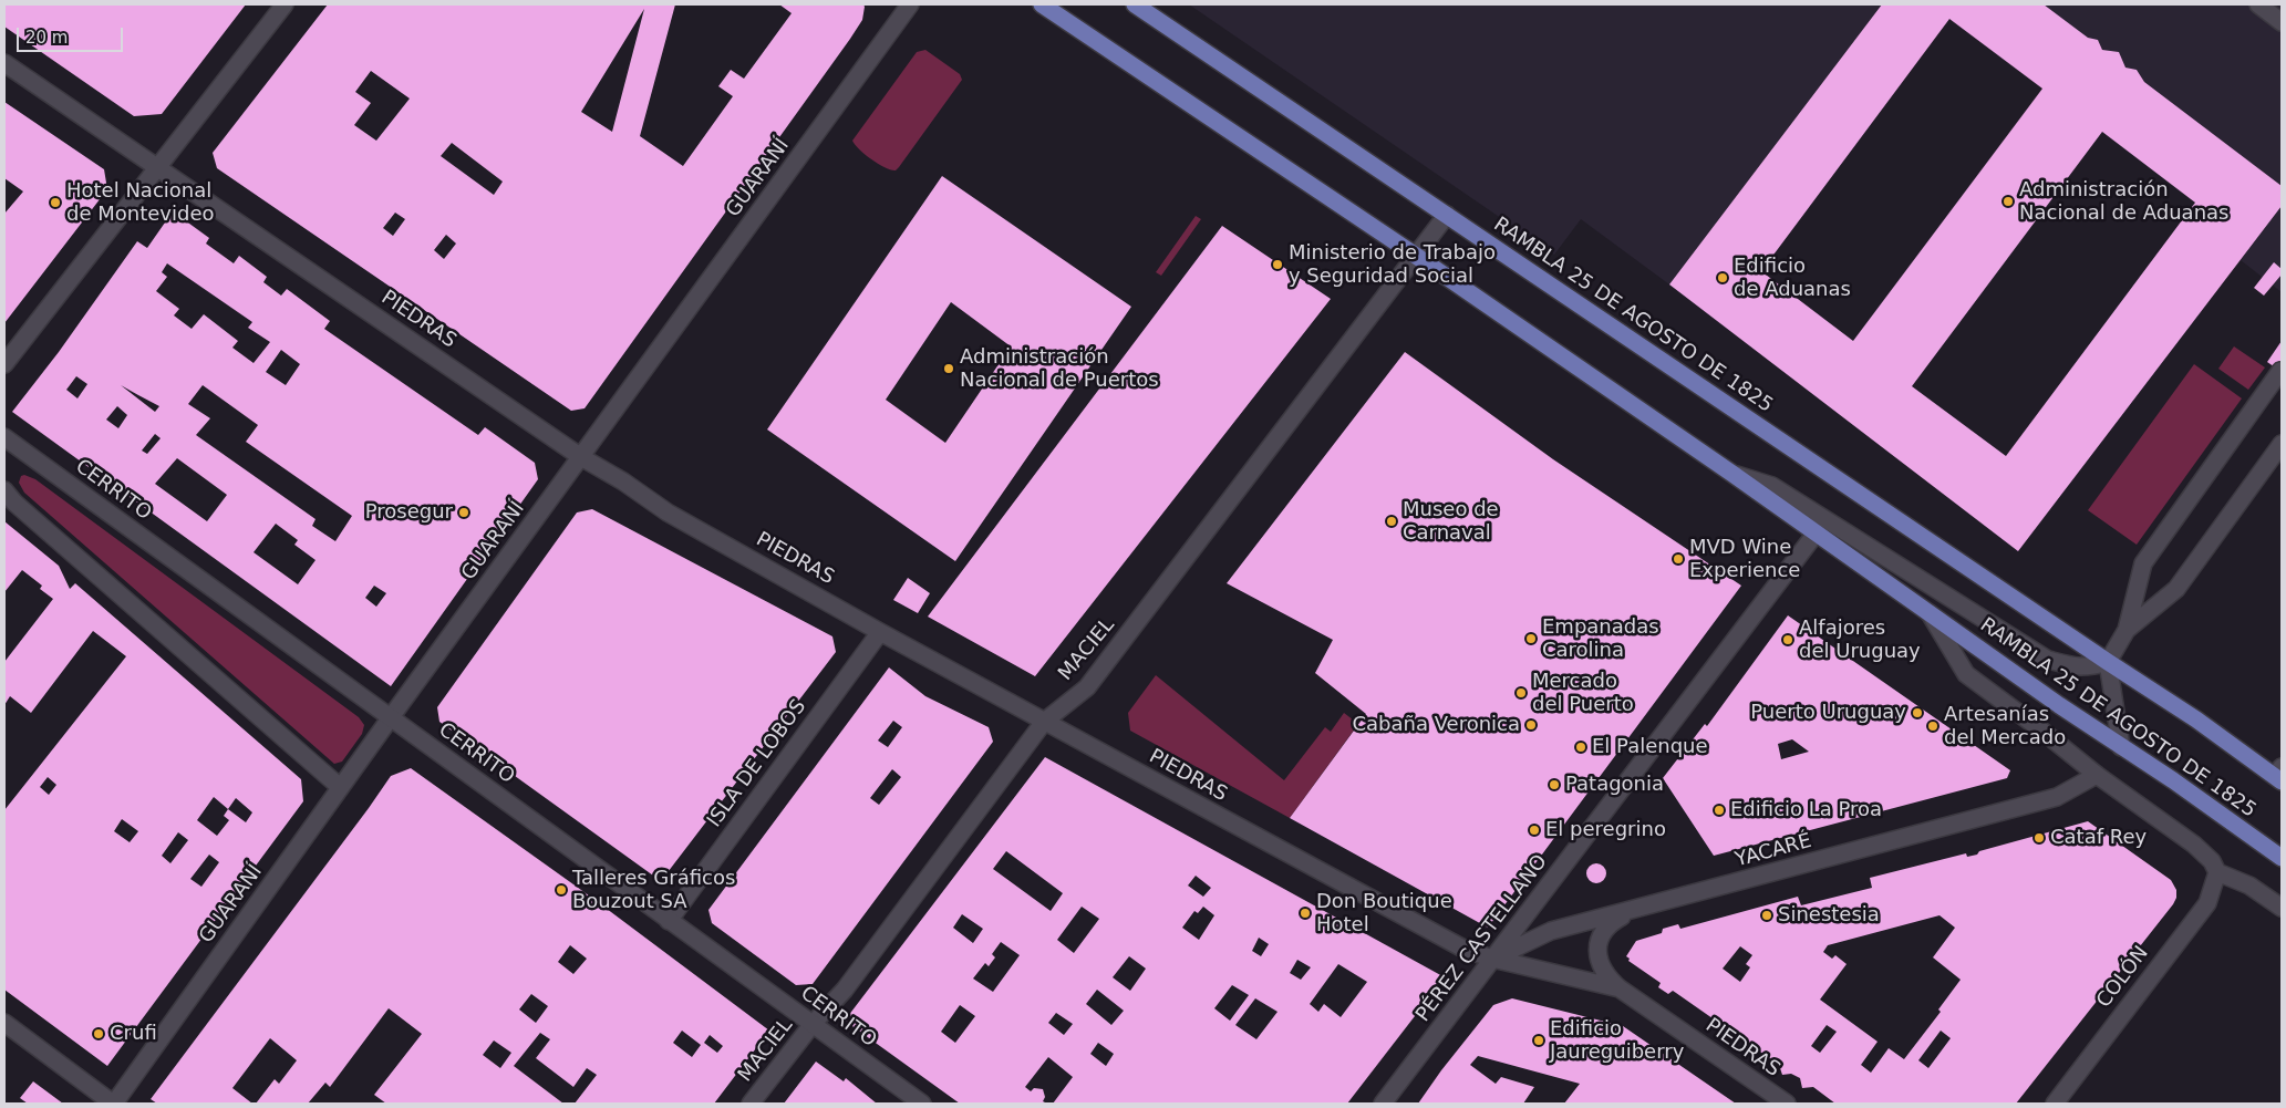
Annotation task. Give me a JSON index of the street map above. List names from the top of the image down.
{
  "streets": {
    "main road": ["RAMBLA 25 DE AGOSTO DE 1825"],
    "street": [
      "GUARANÍ",
      "PIEDRAS",
      "CERRITO",
      "MACIEL",
      "ISLA DE LOBOS",
      "YACARÉ",
      "PÉREZ CASTELLANO",
      "COLÓN"
    ]
  },
  "crossings": [
    ["GUARANÍ", "PIEDRAS"],
    ["GUARANÍ", "CERRITO"],
    ["RAMBLA 25 DE AGOSTO DE 1825", "MACIEL"],
    ["RAMBLA 25 DE AGOSTO DE 1825", "YACARÉ"],
    ["RAMBLA 25 DE AGOSTO DE 1825", "PÉREZ CASTELLANO"],
    ["RAMBLA 25 DE AGOSTO DE 1825", "COLÓN"],
    ["PIEDRAS", "MACIEL"],
    ["PIEDRAS", "ISLA DE LOBOS"],
    ["PIEDRAS", "YACARÉ"],
    ["PIEDRAS", "PÉREZ CASTELLANO"],
    ["CERRITO", "MACIEL"],
    ["CERRITO", "ISLA DE LOBOS"],
    ["YACARÉ", "PÉREZ CASTELLANO"]
  ],
  "places": [
    "Administración Nacional de Aduanas",
    "Hotel Nacional de Montevideo",
    "Ministerio de Trabajo y Seguridad Social",
    "Edificio de Aduanas",
    "Administración Nacional de Puertos",
    "Prosegur",
    "Museo de Carnaval",
    "MVD Wine Experience",
    "Empanadas Carolina",
    "Alfajores del Uruguay",
    "Mercado del Puerto",
    "Puerto Uruguay",
    "Cabaña Veronica",
    "Artesanías del Mercado",
    "El Palenque",
    "Patagonia",
    "Edificio La Proa",
    "El peregrino",
    "Cataf Rey",
    "Talleres Gráficos Bouzout SA",
    "Don Boutique Hotel",
    "Sinestesia",
    "Crufi",
    "Edificio Jaureguiberry"
  ],
  "scale_bar": "20 m"
}
